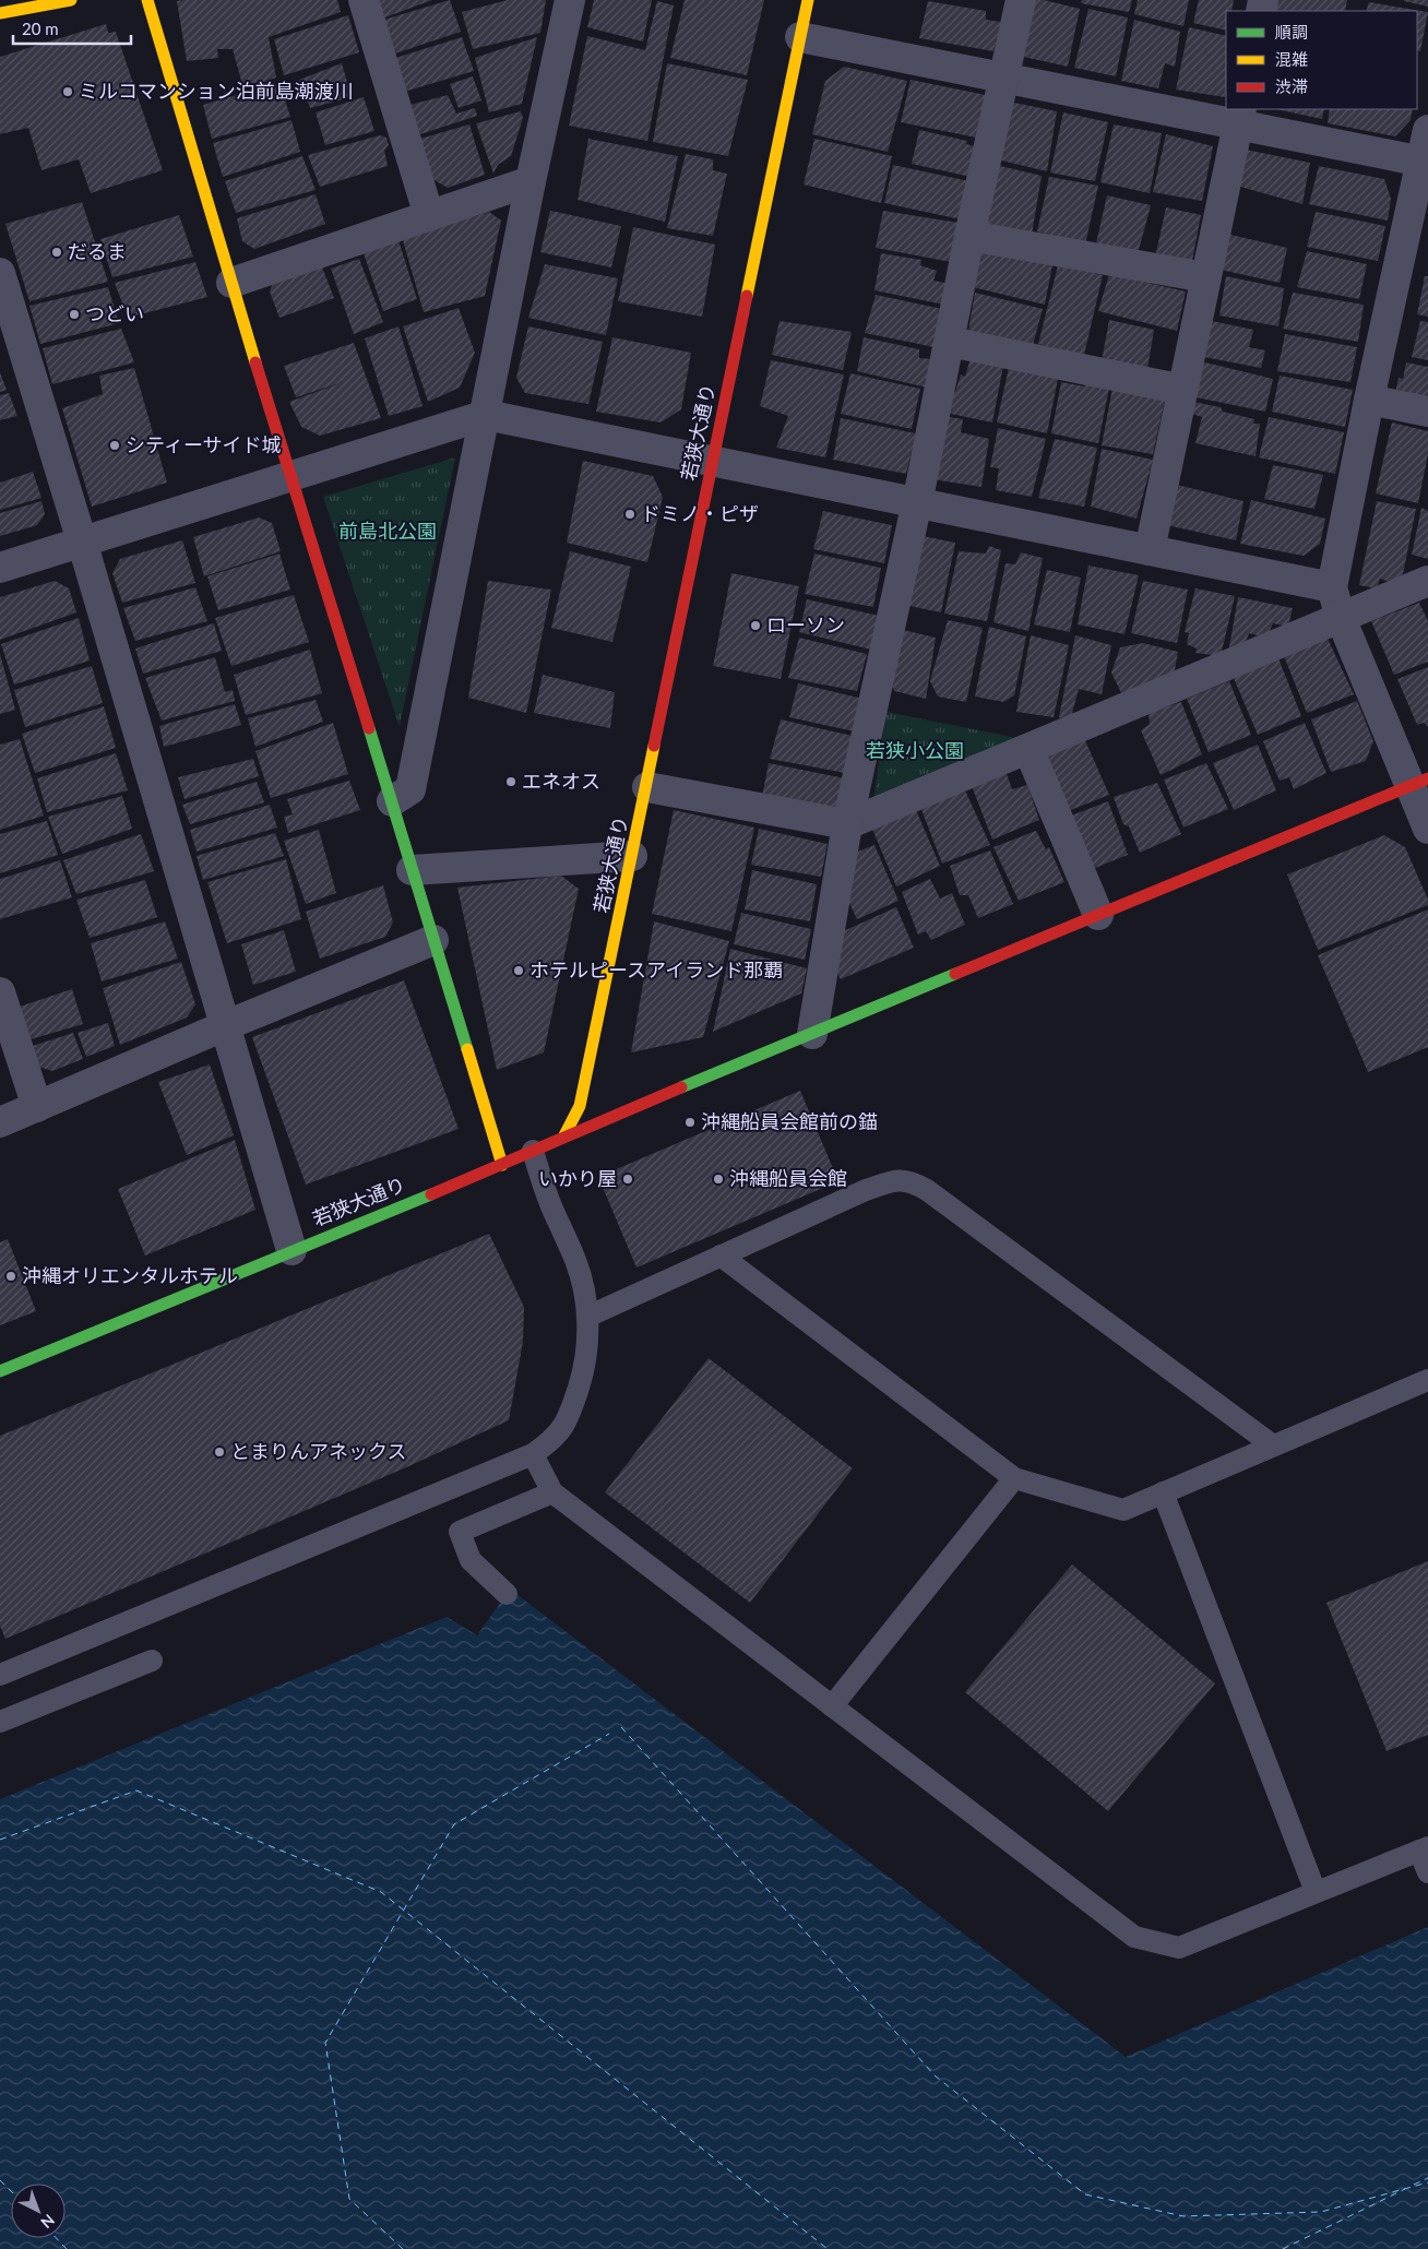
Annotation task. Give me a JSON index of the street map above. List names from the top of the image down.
{
  "streets": {
    "street": ["若狭大通り"]
  },
  "parks": ["前島北公園", "若狭小公園"],
  "places": [
    "ミルコマンション泊前島潮渡川",
    "だるま",
    "つどい",
    "シティーサイド城",
    "ドミノ・ピザ",
    "ローソン",
    "エネオス",
    "ホテルピースアイランド那覇",
    "沖縄船員会館前の錨",
    "いかり屋",
    "沖縄船員会館",
    "沖縄オリエンタルホテル",
    "とまりんアネックス"
  ],
  "legend": ["順調", "混雑", "渋滞"],
  "scale_bar": "20 m",
  "north": "bottom right"
}
